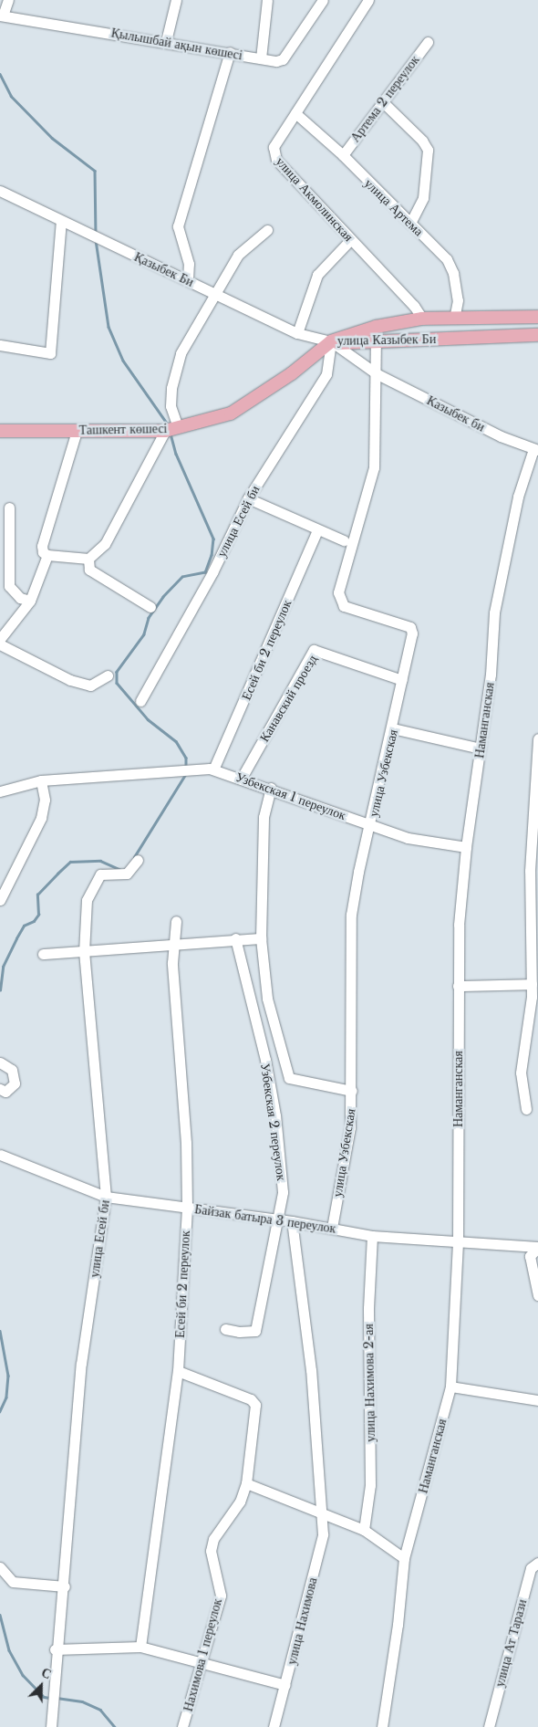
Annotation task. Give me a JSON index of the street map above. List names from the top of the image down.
{
  "streets": {
    "main road": ["улица Казыбек Би", "Ташкент көшесі"],
    "street": [
      "Қылышбай ақын көшесі",
      "Артема 2 переулок",
      "улица Акмолинская",
      "улица Артема",
      "Қазыбек Би",
      "Казыбек би",
      "улица Есей би",
      "Есей би 2 переулок",
      "Канавский проезд",
      "Наманганская",
      "улица Узбекская",
      "Узбекская 1 переулок",
      "Узбекская 2 переулок",
      "Байзак батыра 3 переулок",
      "улица Нахимова 2-ая",
      "улица Нахимова",
      "улица Ат Тарази",
      "Нахимова 1 переулок"
    ]
  },
  "crossings": [
    ["Артема 2 переулок", "улица Артема"],
    ["улица Акмолинская", "улица Артема"],
    ["улица Акмолинская", "улица Казыбек Би"],
    ["улица Артема", "улица Казыбек Би"],
    ["Қазыбек Би", "улица Казыбек Би"],
    ["Қазыбек Би", "Казыбек би"],
    ["Қазыбек Би", "Ташкент көшесі"],
    ["Қазыбек Би", "улица Есей би"],
    ["улица Казыбек Би", "Казыбек би"],
    ["улица Казыбек Би", "Ташкент көшесі"],
    ["улица Казыбек Би", "улица Есей би"],
    ["Казыбек би", "Ташкент көшесі"],
    ["Казыбек би", "улица Есей би"],
    ["Казыбек би", "Наманганская"],
    ["Казыбек би", "улица Узбекская"],
    ["Ташкент көшесі", "улица Есей би"],
    ["улица Есей би", "Байзак батыра 3 переулок"],
    ["Есей би 2 переулок", "Узбекская 1 переулок"],
    ["Есей би 2 переулок", "Байзак батыра 3 переулок"],
    ["Есей би 2 переулок", "Нахимова 1 переулок"],
    ["Канавский проезд", "улица Узбекская"],
    ["Канавский проезд", "Узбекская 1 переулок"],
    ["Наманганская", "Узбекская 1 переулок"],
    ["Наманганская", "Байзак батыра 3 переулок"],
    ["улица Узбекская", "Узбекская 1 переулок"],
    ["улица Узбекская", "Узбекская 2 переулок"],
    ["улица Узбекская", "Байзак батыра 3 переулок"],
    ["Узбекская 1 переулок", "Узбекская 2 переулок"],
    ["Узбекская 2 переулок", "Байзак батыра 3 переулок"],
    ["Байзак батыра 3 переулок", "улица Нахимова 2-ая"]
  ],
  "north": "top right"
}
